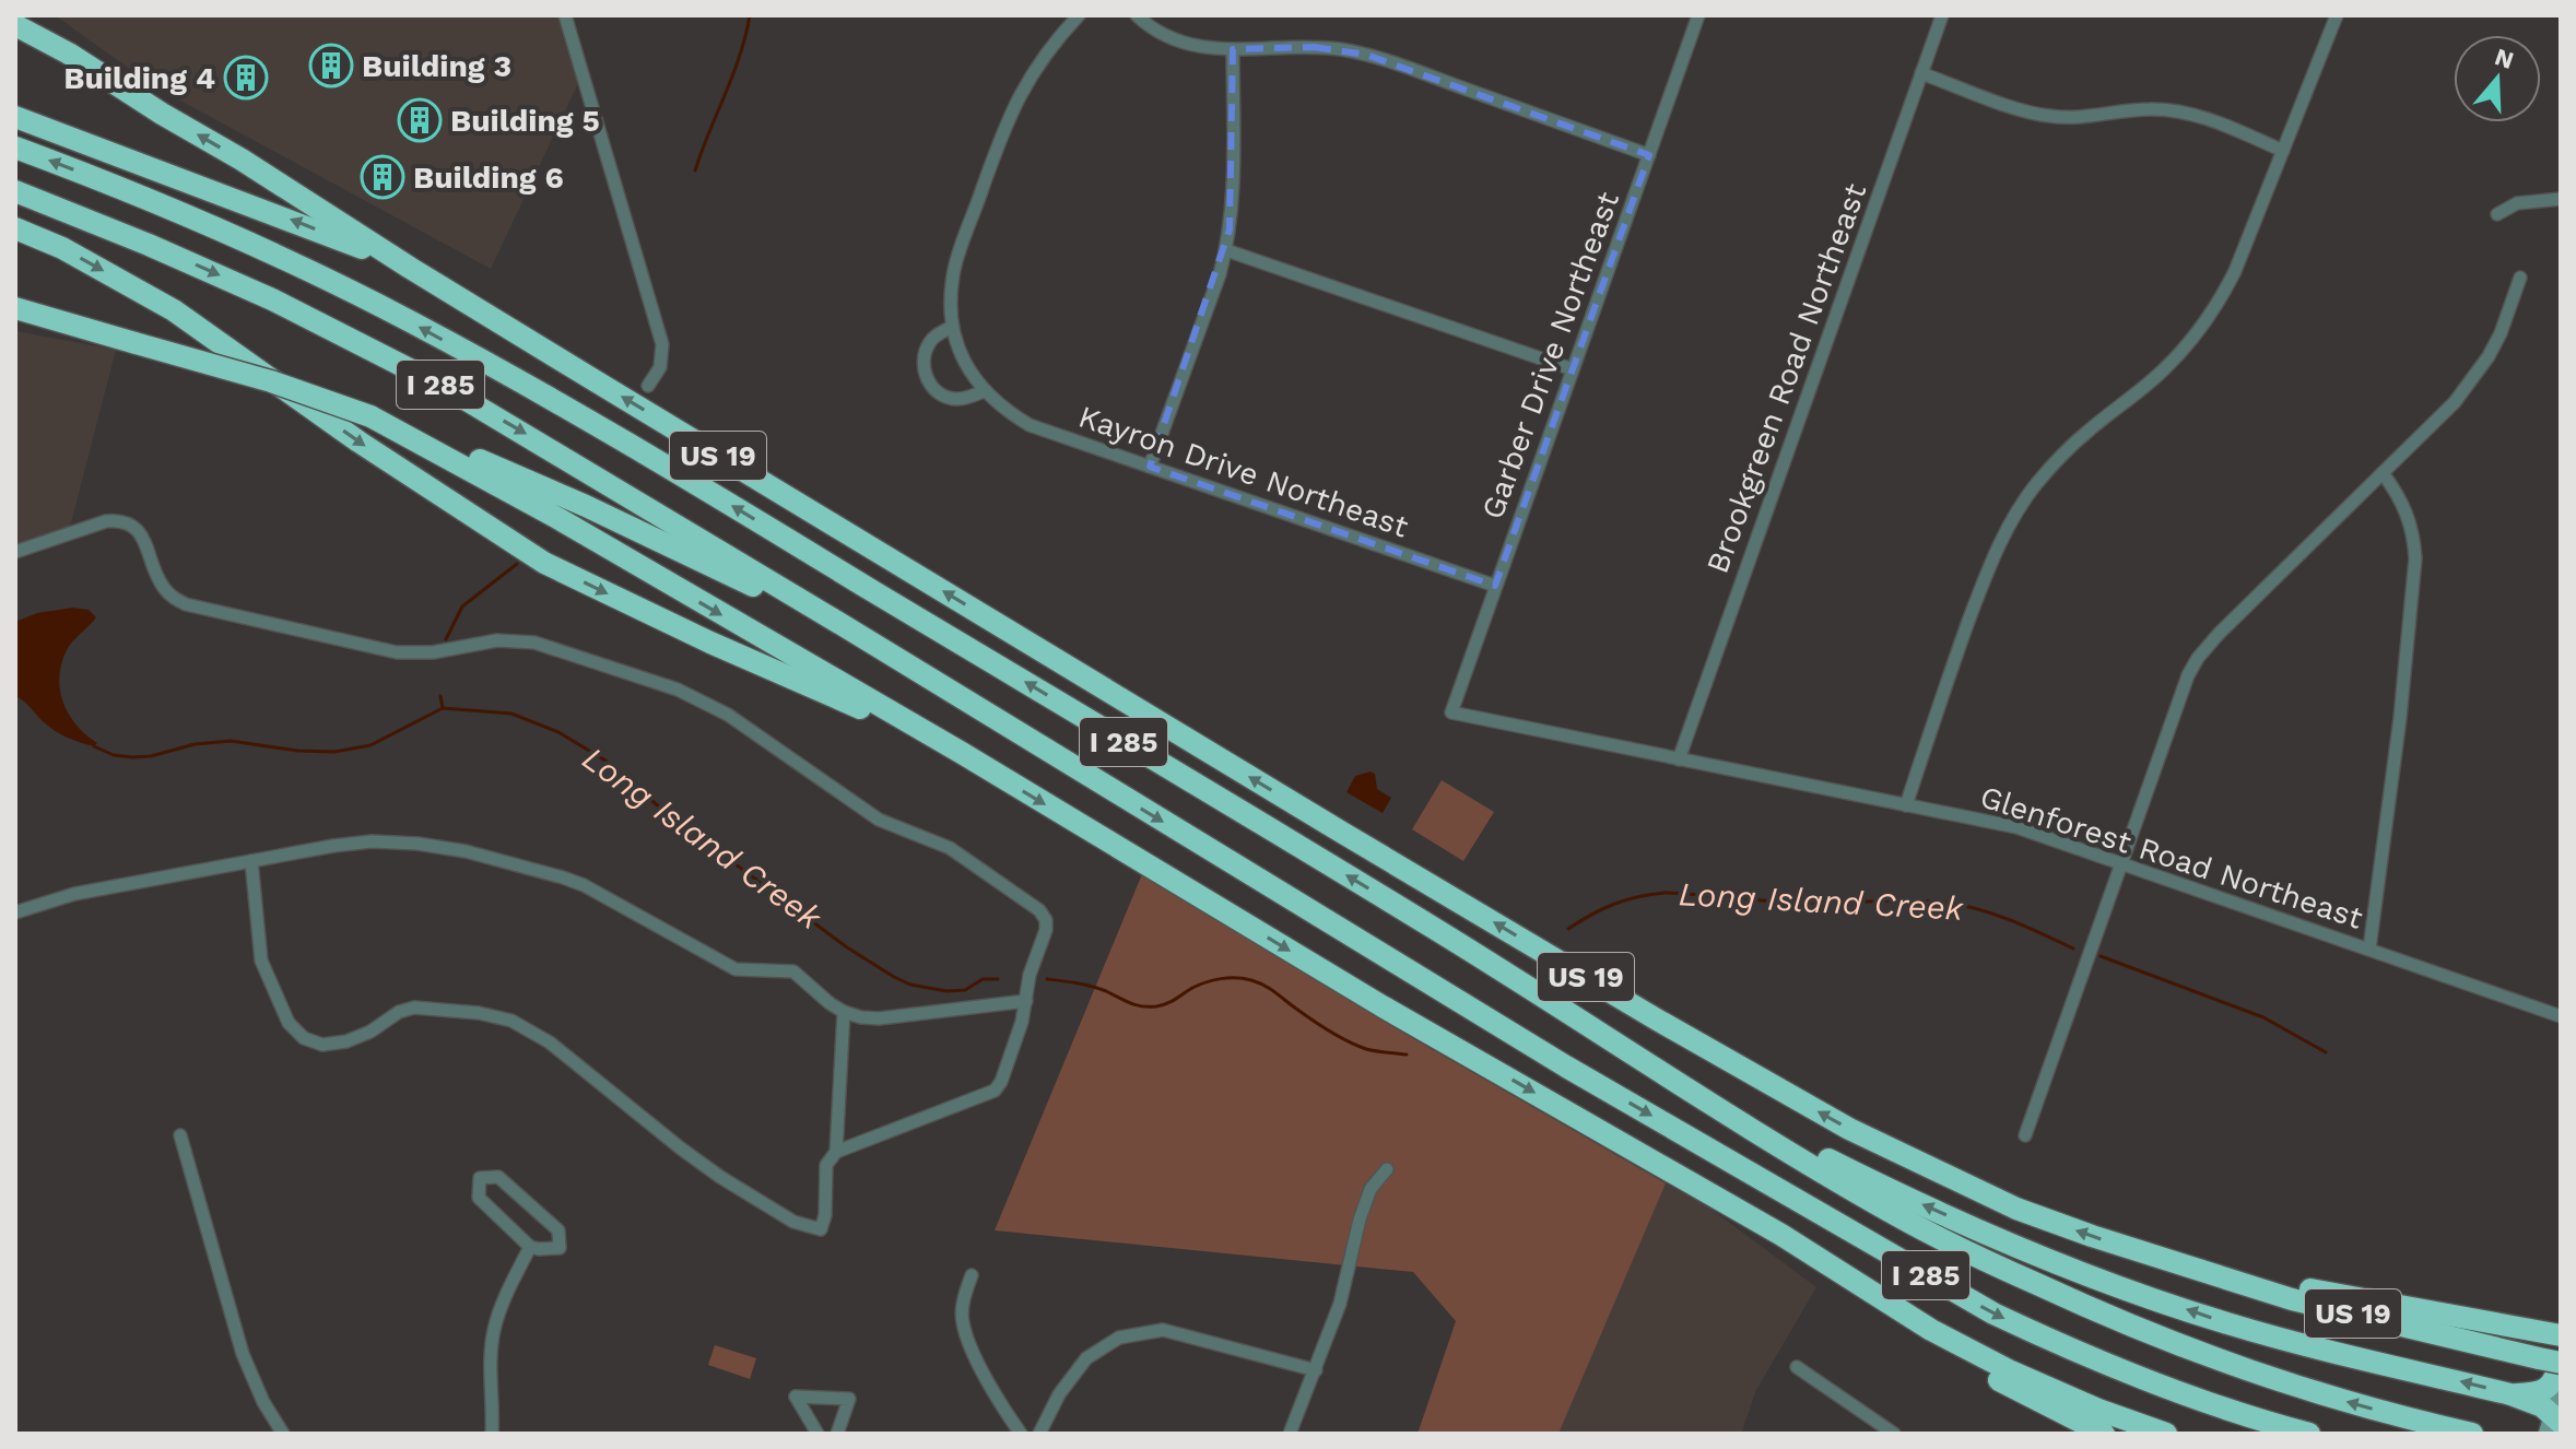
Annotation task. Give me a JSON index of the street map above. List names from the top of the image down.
{
  "streets": {
    "highway": ["I 285", "US 19"],
    "street": [
      "Garber Drive Northeast",
      "Brookgreen Road Northeast",
      "Kayron Drive Northeast",
      "Glenforest Road Northeast"
    ]
  },
  "crossings": [
    ["Garber Drive Northeast", "Kayron Drive Northeast"],
    ["Garber Drive Northeast", "Glenforest Road Northeast"],
    ["Brookgreen Road Northeast", "Glenforest Road Northeast"]
  ],
  "water": ["Long Island Creek"],
  "places": {
    "building": [
      "Building 3",
      "Building 4",
      "Building 5",
      "Building 6"
    ]
  },
  "north": "top"
}
